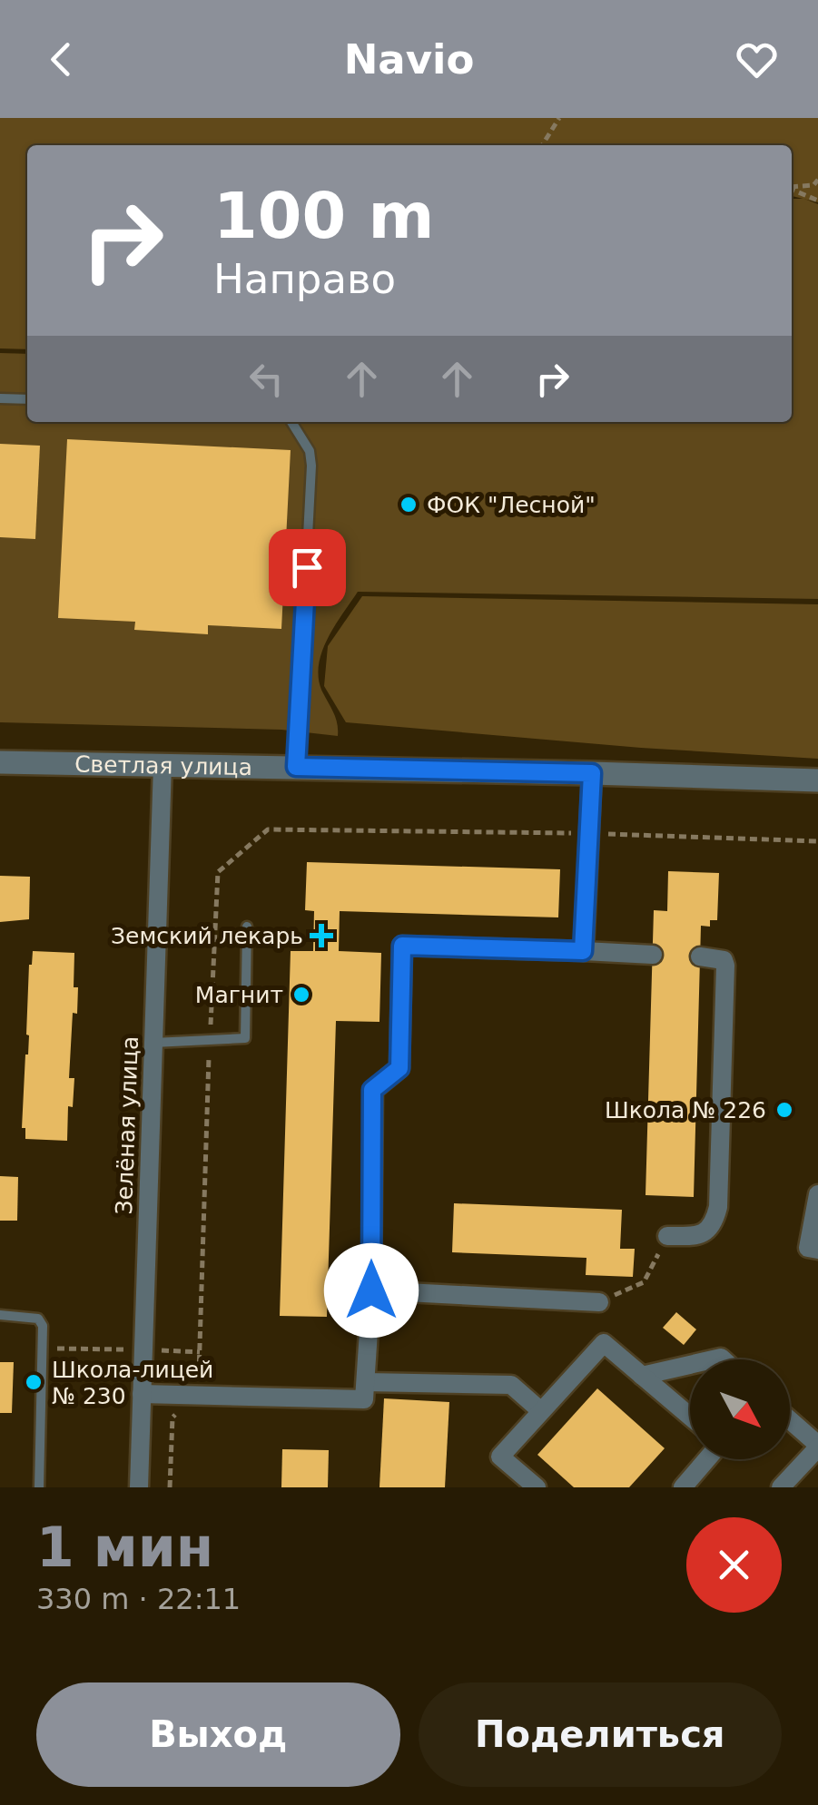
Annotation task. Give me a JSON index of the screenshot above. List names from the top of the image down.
{
  "streets": {
    "street": ["Светлая улица", "Зелёная улица"]
  },
  "crossings": [
    ["Светлая улица", "Зелёная улица"]
  ],
  "places": {
    "other": [
      "ФОК \"Лесной\"",
      "Магнит",
      "Школа № 226",
      "Школа-лицей № 230"
    ],
    "health": ["Земский лекарь"]
  },
  "north": "bottom right",
  "page": {
    "header": "Navio",
    "turn": ["100 m", "Направо"],
    "heading": ["1 мин", "330 m · 22:11"],
    "buttons": ["Выход", "Поделиться"]
  }
}
